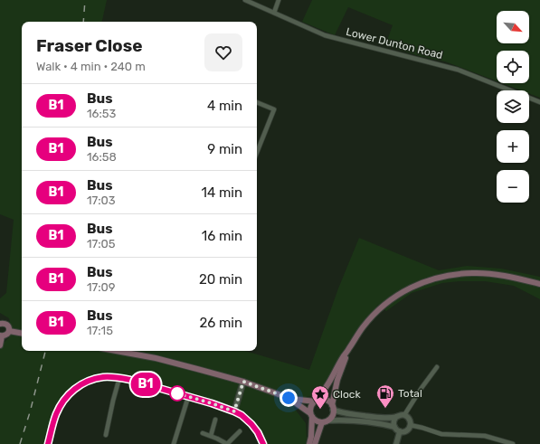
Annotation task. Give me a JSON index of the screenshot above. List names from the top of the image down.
{
  "streets": {
    "street": ["Lower Dunton Road"]
  },
  "places": {
    "fuel station": ["Total"],
    "place": ["Clock"]
  },
  "lines": ["bus line B1"],
  "north": "bottom right",
  "page": {
    "on_map": "B1",
    "map_buttons": ["+", "−"],
    "heading": ["Fraser Close", "Walk · 4 min · 240 m"],
    "list": [
      {
        "mark": "B1",
        "name": "Bus",
        "note": "16:53",
        "value": "4 min"
      },
      {
        "mark": "B1",
        "name": "Bus",
        "note": "16:58",
        "value": "9 min"
      },
      {
        "mark": "B1",
        "name": "Bus",
        "note": "17:03",
        "value": "14 min"
      },
      {
        "mark": "B1",
        "name": "Bus",
        "note": "17:05",
        "value": "16 min"
      },
      {
        "mark": "B1",
        "name": "Bus",
        "note": "17:09",
        "value": "20 min"
      },
      {
        "mark": "B1",
        "name": "Bus",
        "note": "17:15",
        "value": "26 min"
      }
    ]
  }
}
